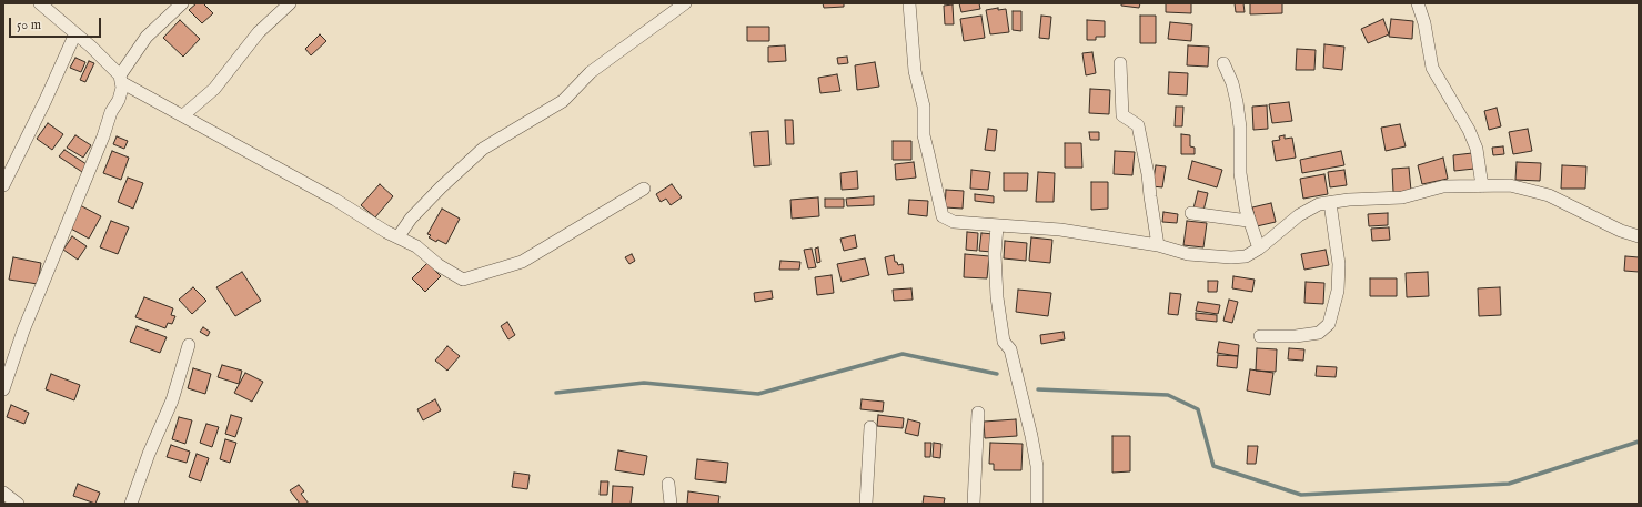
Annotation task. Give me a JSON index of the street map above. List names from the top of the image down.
{
  "scale_bar": "50 m"
}
